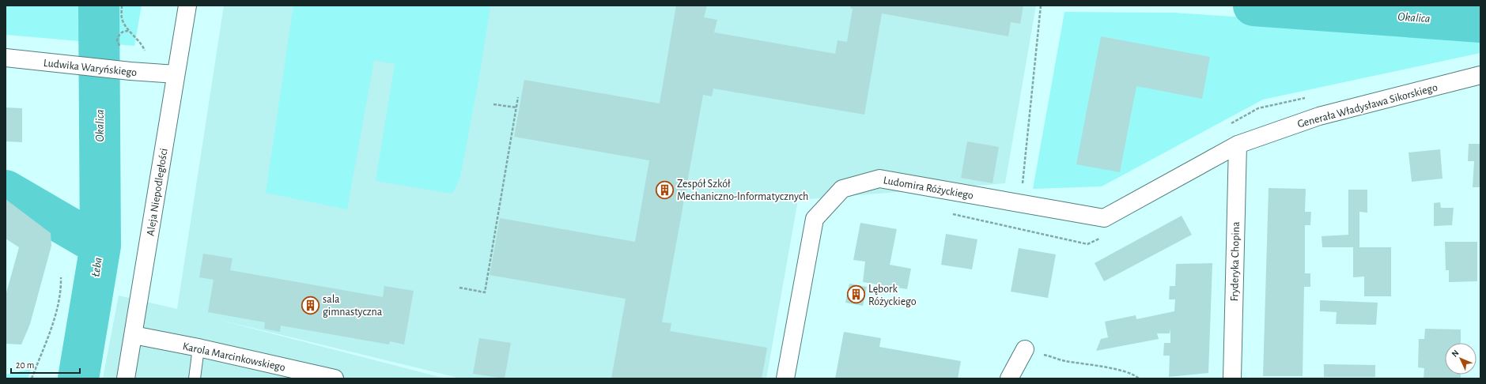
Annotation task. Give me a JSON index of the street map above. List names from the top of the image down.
{
  "streets": {
    "street": [
      "Ludwika Waryńskiego",
      "Generała Władysława Sikorskiego",
      "Ludomira Różyckiego",
      "Aleja Niepodległości",
      "Fryderyka Chopina",
      "Karola Marcinkowskiego"
    ]
  },
  "crossings": [
    ["Ludwika Waryńskiego", "Aleja Niepodległości"],
    ["Generała Władysława Sikorskiego", "Ludomira Różyckiego"],
    ["Generała Władysława Sikorskiego", "Fryderyka Chopina"],
    ["Aleja Niepodległości", "Karola Marcinkowskiego"]
  ],
  "water": ["Okalica", "Łeba"],
  "places": {
    "building": ["Zespół Szkół Mechaniczno-Informatycznych", "Lębork Różyckiego", "sala gimnastyczna"]
  },
  "scale_bar": "20 m",
  "north": "top left"
}
